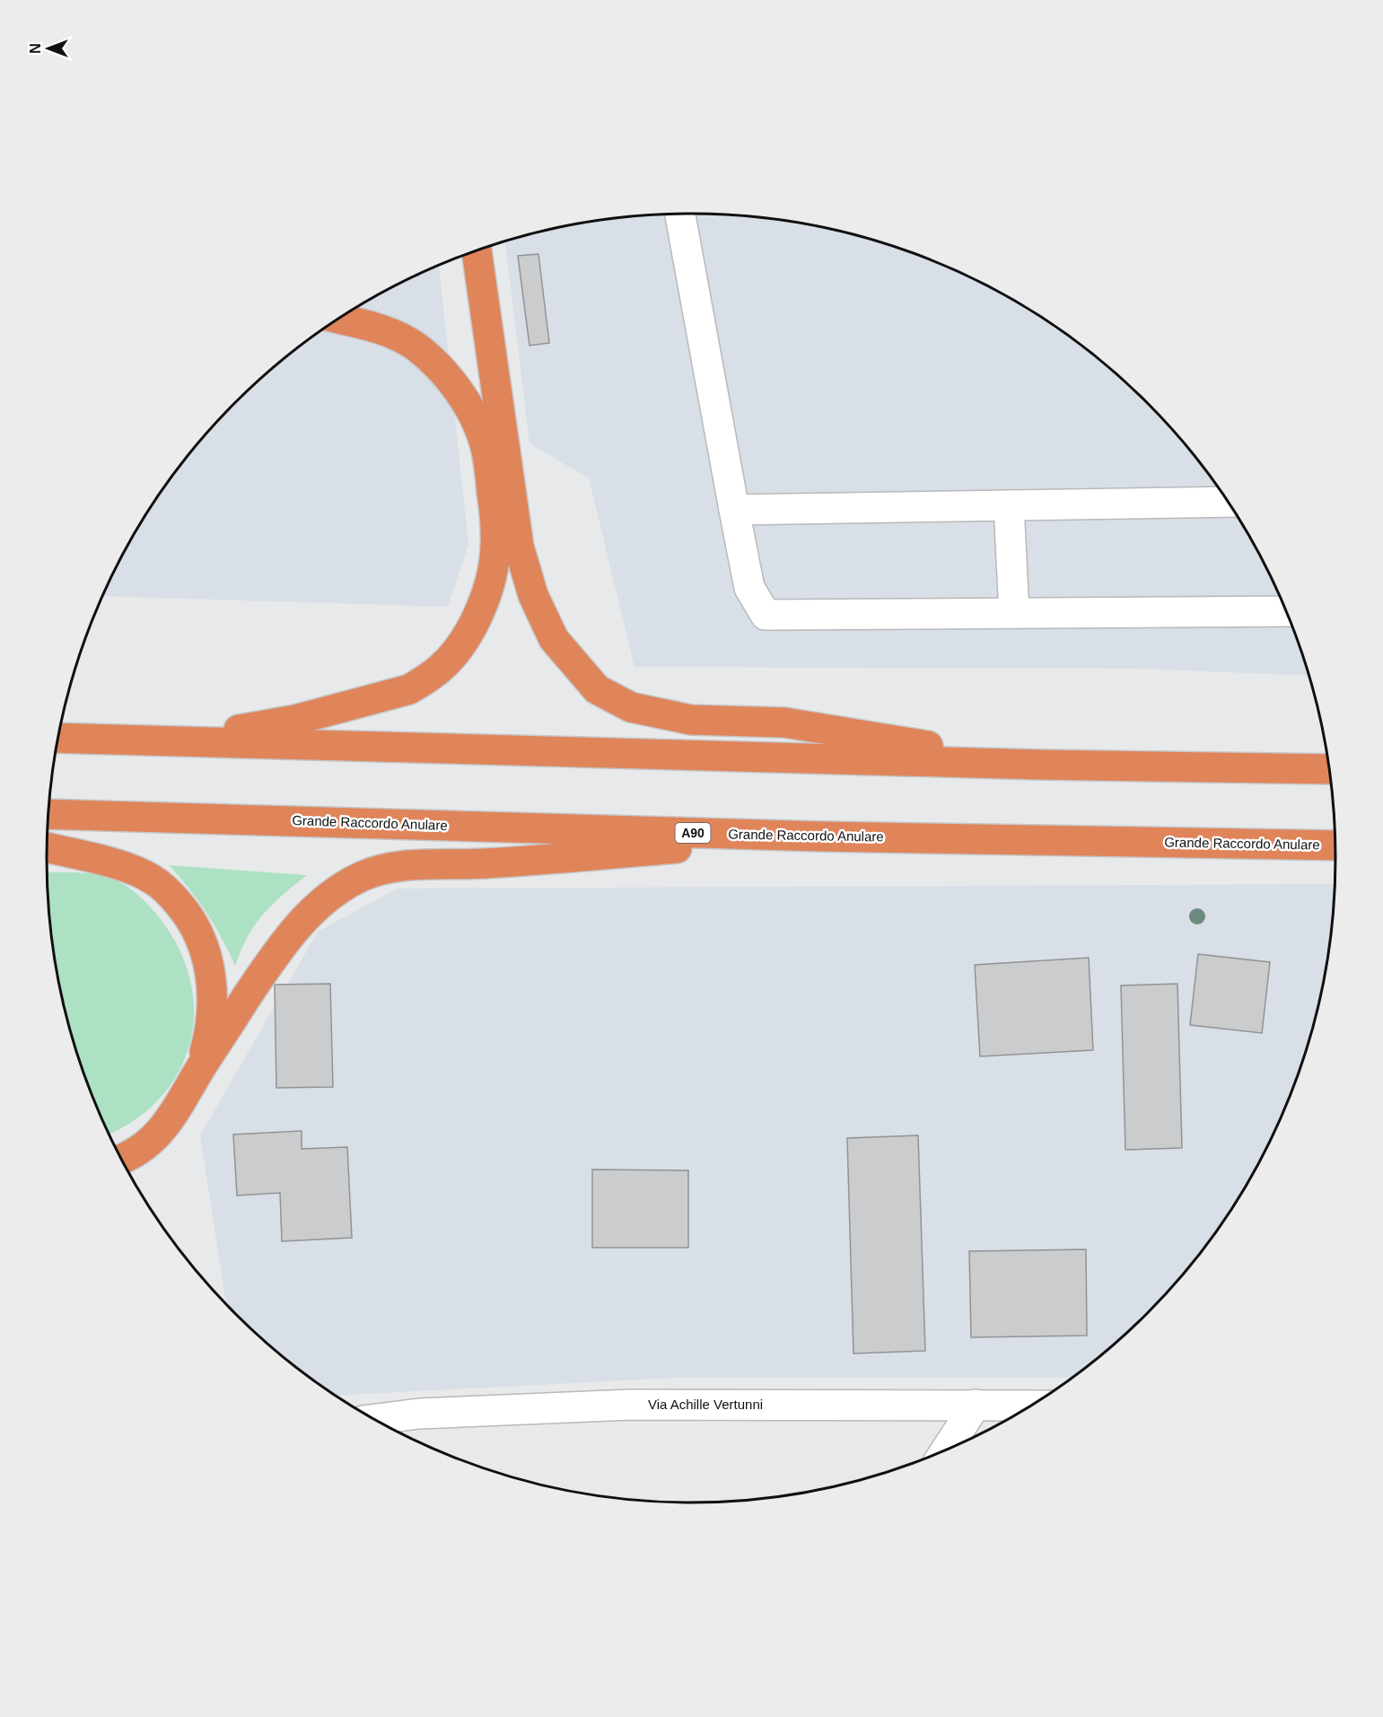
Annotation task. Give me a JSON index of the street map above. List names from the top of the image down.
{
  "streets": {
    "highway": ["Grande Raccordo Anulare", "A90"],
    "street": ["Via Achille Vertunni"]
  },
  "north": "left"
}
